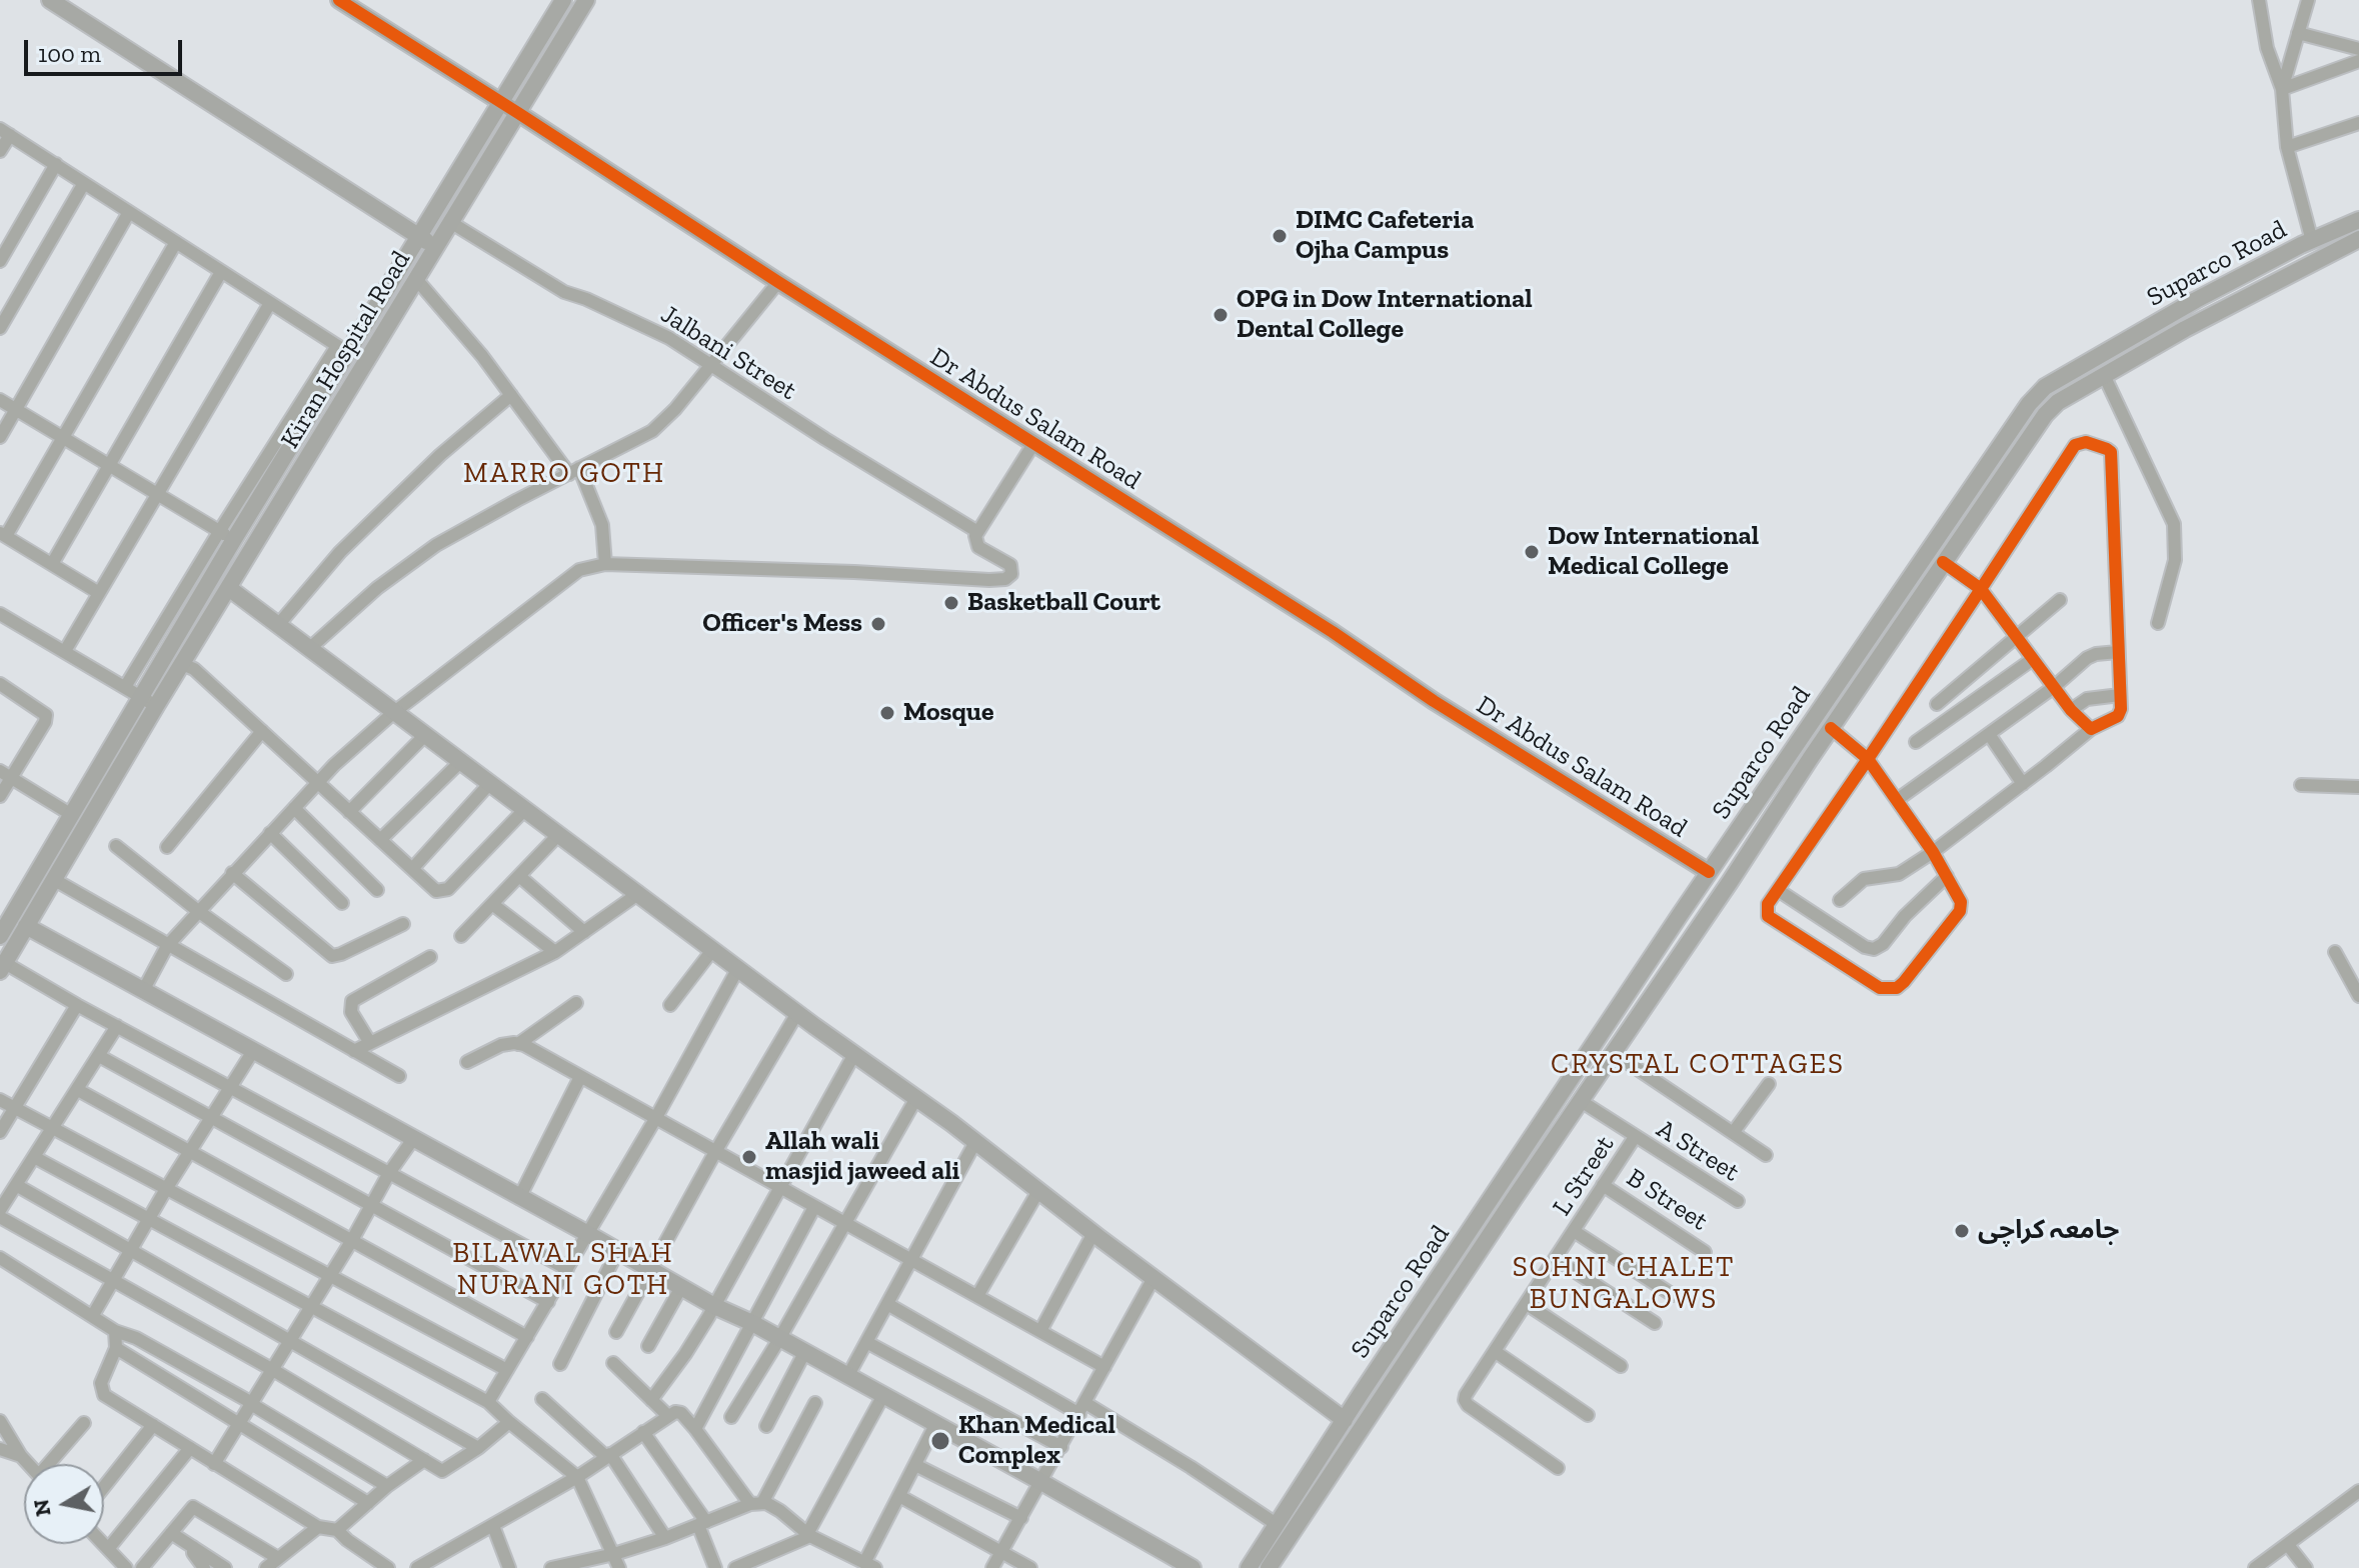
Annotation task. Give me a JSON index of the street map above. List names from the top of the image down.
{
  "streets": {
    "main road": ["Suparco Road", "Kiran Hospital Road", "Dr Abdus Salam Road"],
    "street": [
      "Jalbani Street",
      "A Street",
      "L Street",
      "B Street"
    ]
  },
  "crossings": [
    ["Suparco Road", "Dr Abdus Salam Road"],
    ["Suparco Road", "A Street"],
    ["Kiran Hospital Road", "Jalbani Street"],
    ["Kiran Hospital Road", "Dr Abdus Salam Road"],
    ["A Street", "L Street"],
    ["L Street", "B Street"]
  ],
  "districts": [
    "MARRO GOTH",
    "CRYSTAL COTTAGES",
    "BILAWAL SHAH NURANI GOTH",
    "SOHNI CHALET BUNGALOWS"
  ],
  "places": [
    "DIMC Cafeteria Ojha Campus",
    "OPG in Dow International Dental College",
    "Dow International Medical College",
    "Basketball Court",
    "Officer's Mess",
    "Mosque",
    "Allah wali masjid jaweed ali",
    "جامعہ کراچی",
    "Khan Medical Complex"
  ],
  "scale_bar": "100 m",
  "north": "left"
}
